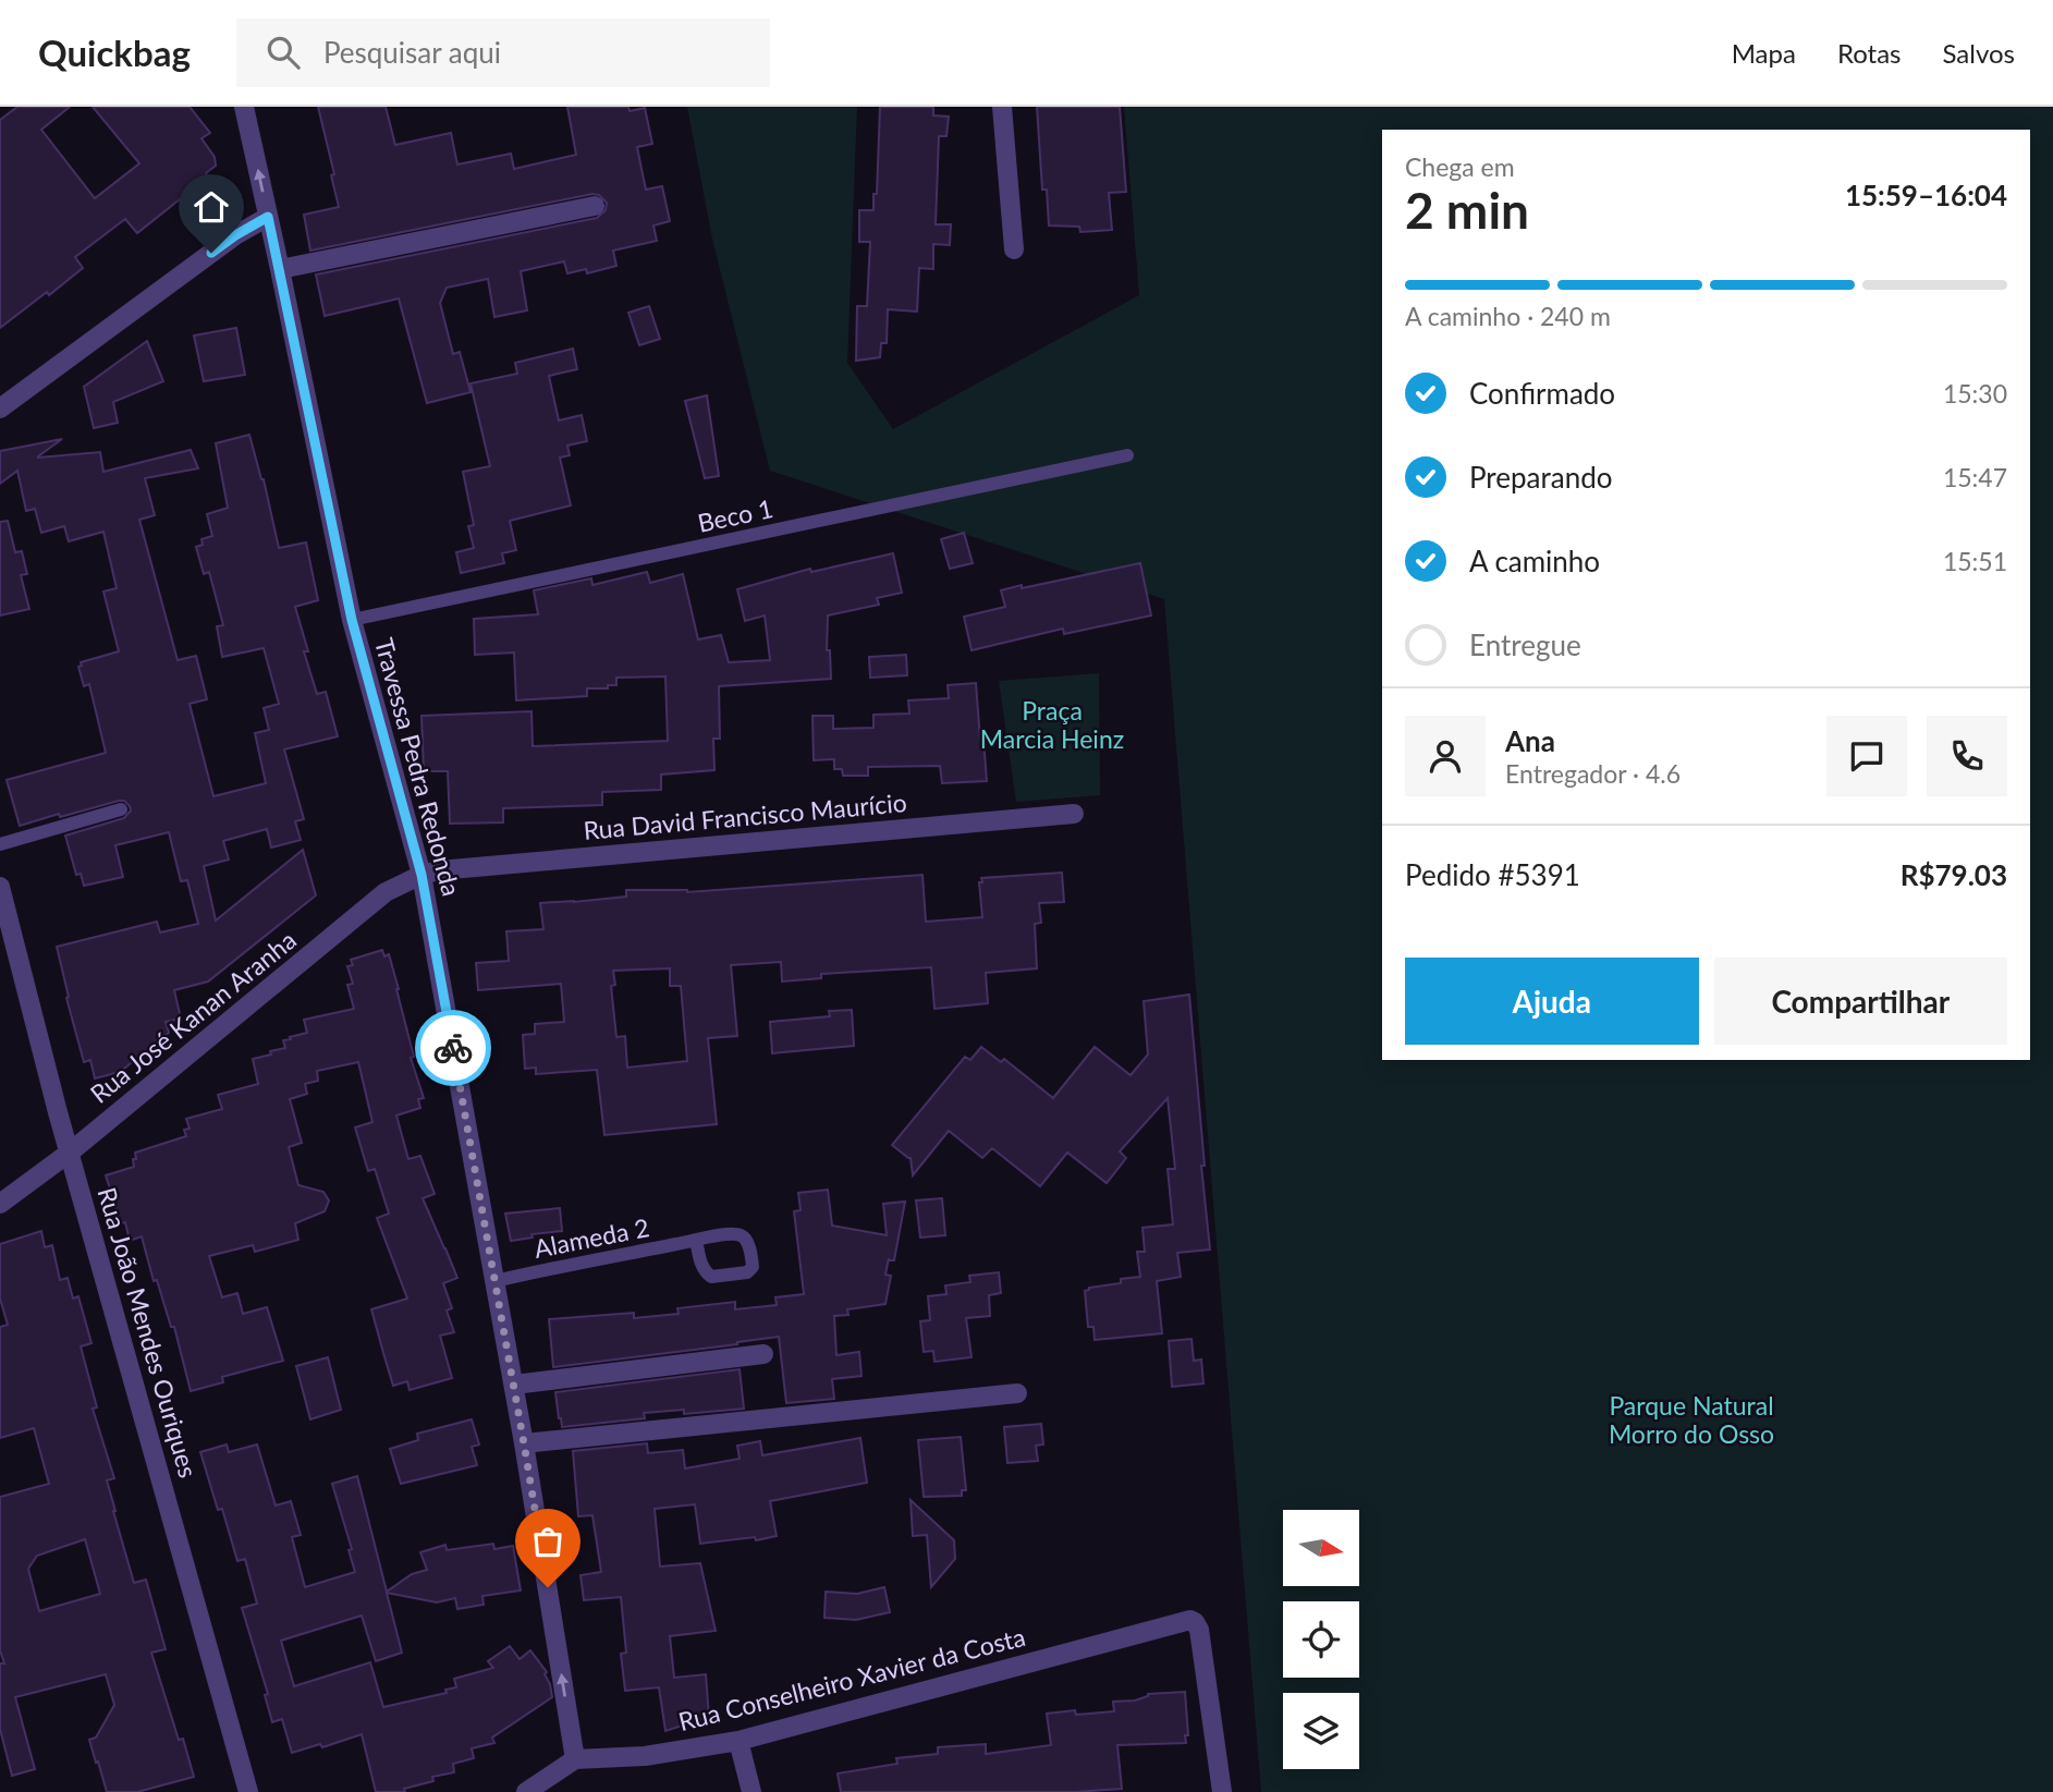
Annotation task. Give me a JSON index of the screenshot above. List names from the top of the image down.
{
  "streets": {
    "street": [
      "Travessa Pedra Redonda",
      "Rua David Francisco Maurício",
      "Rua José Kanan Aranha",
      "Rua João Mendes Ouriques",
      "Rua Conselheiro Xavier da Costa"
    ],
    "lane": ["Beco 1", "Alameda 2"]
  },
  "crossings": [
    ["Beco 1", "Travessa Pedra Redonda"],
    ["Travessa Pedra Redonda", "Rua David Francisco Maurício"],
    ["Travessa Pedra Redonda", "Rua José Kanan Aranha"],
    ["Travessa Pedra Redonda", "Alameda 2"],
    ["Travessa Pedra Redonda", "Rua Conselheiro Xavier da Costa"],
    ["Rua David Francisco Maurício", "Rua José Kanan Aranha"],
    ["Rua José Kanan Aranha", "Rua João Mendes Ouriques"]
  ],
  "parks": ["Praça Marcia Heinz", "Parque Natural Morro do Osso"],
  "north": "right",
  "page": {
    "header": "Quickbag",
    "search": "Pesquisar aqui",
    "nav": ["Mapa", "Rotas", "Salvos"],
    "heading": ["2 min", "Chega em", "15:59–16:04"],
    "panel": [
      "Ana",
      "Entregador · 4.6",
      "Pedido #5391",
      "R$79.03"
    ],
    "bar": "A caminho · 240 m",
    "list": [
      ["Confirmado", "15:30"],
      ["Preparando", "15:47"],
      ["A caminho", "15:51"],
      "Entregue"
    ],
    "buttons": ["Ajuda", "Compartilhar"]
  }
}
